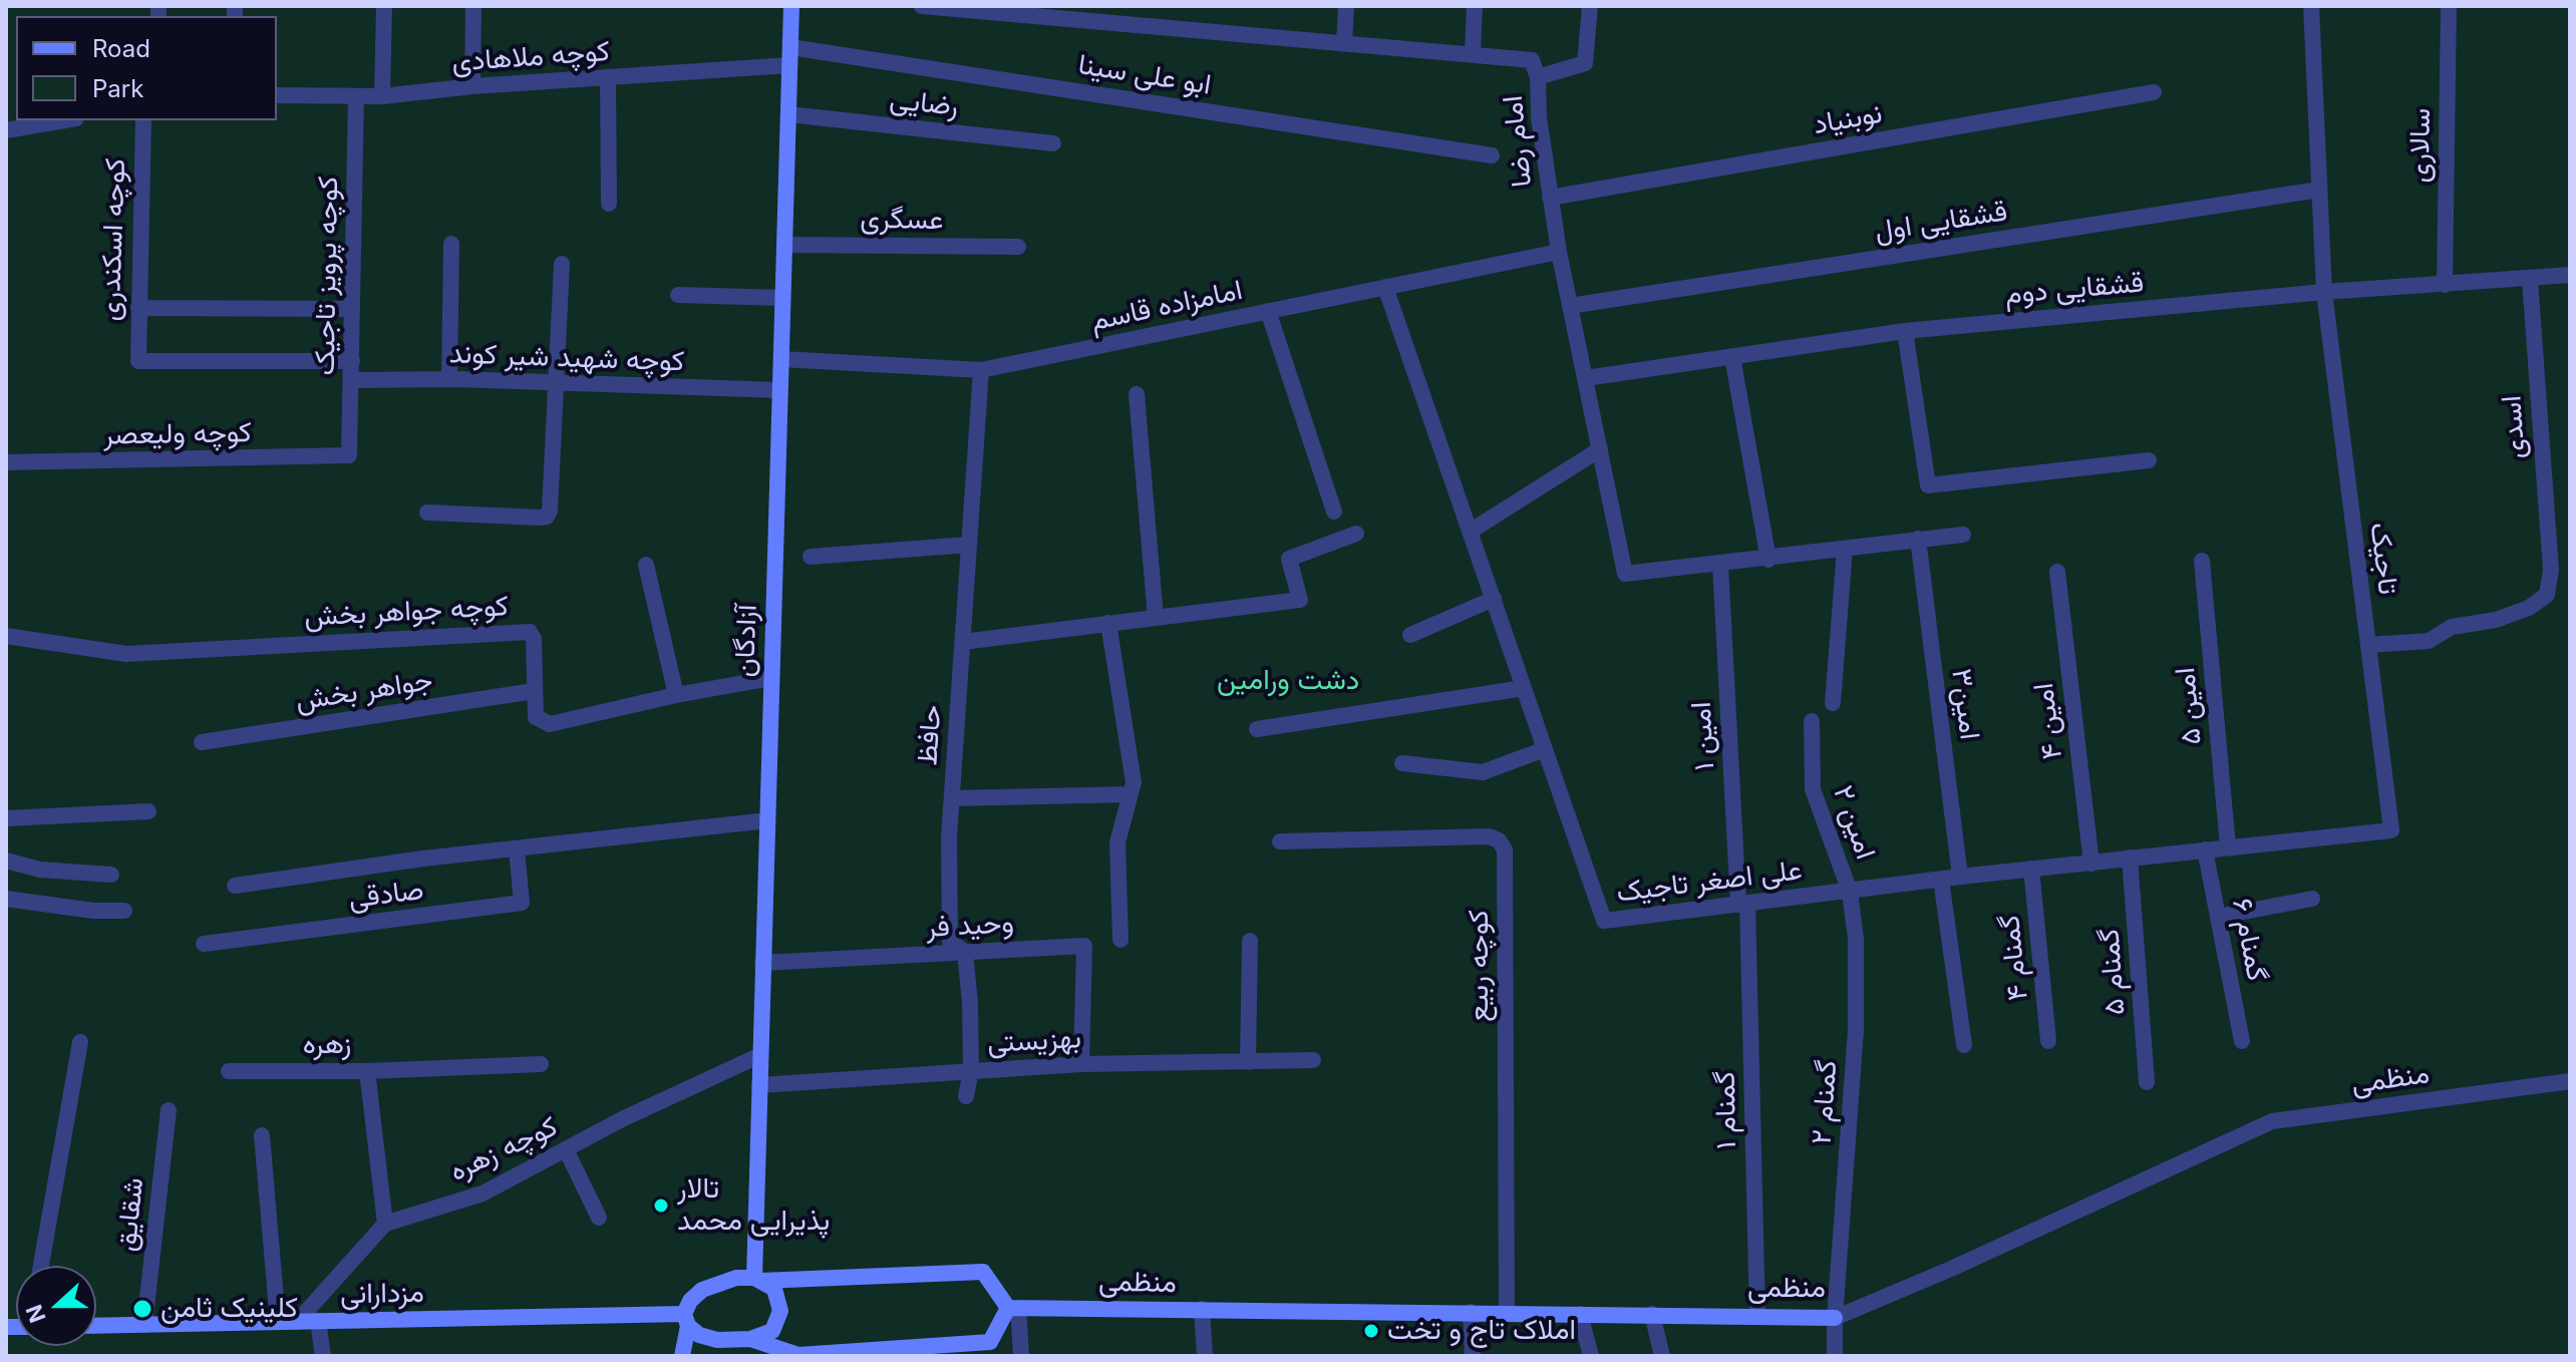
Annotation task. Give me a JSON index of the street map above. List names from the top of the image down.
{
  "streets": {
    "main road": ["آزادگان", "منظمی", "مزدارانی"],
    "street": [
      "کوچه ملاهادی",
      "ابو علی سینا",
      "رضایی",
      "نوبنیاد",
      "امام رضا",
      "سالاری",
      "عسگری",
      "قشقایی اول",
      "کوچه اسکندری",
      "کوچه پرویز تاجیک",
      "قشقایی دوم",
      "امامزاده قاسم",
      "کوچه شهید شیر کوند",
      "اسدی",
      "کوچه ولیعصر",
      "تاجیک",
      "کوچه جواهر بخش",
      "جواهر بخش",
      "امین۳",
      "امین ۵",
      "امین ۴",
      "حافظ",
      "امین ۱",
      "امین ۲",
      "علی اصغر تاجیک",
      "صادقی",
      "وحید فر",
      "گمنام ۶",
      "گمنام ۴",
      "کوچه ربیع",
      "گمنام ۵",
      "بهزیستی",
      "زهره",
      "گمنام ۲",
      "گمنام ۱",
      "کوچه زهره",
      "شقایق"
    ]
  },
  "crossings": [
    ["کوچه ملاهادی", "کوچه پرویز تاجیک"],
    ["کوچه ملاهادی", "آزادگان"],
    ["ابو علی سینا", "آزادگان"],
    ["رضایی", "آزادگان"],
    ["نوبنیاد", "امام رضا"],
    ["امام رضا", "قشقایی اول"],
    ["امام رضا", "قشقایی دوم"],
    ["امام رضا", "امامزاده قاسم"],
    ["امام رضا", "امین ۱"],
    ["سالاری", "قشقایی دوم"],
    ["عسگری", "آزادگان"],
    ["قشقایی اول", "تاجیک"],
    ["کوچه اسکندری", "کوچه پرویز تاجیک"],
    ["کوچه پرویز تاجیک", "کوچه شهید شیر کوند"],
    ["کوچه پرویز تاجیک", "کوچه ولیعصر"],
    ["قشقایی دوم", "اسدی"],
    ["قشقایی دوم", "تاجیک"],
    ["امامزاده قاسم", "آزادگان"],
    ["امامزاده قاسم", "حافظ"],
    ["امامزاده قاسم", "علی اصغر تاجیک"],
    ["کوچه شهید شیر کوند", "آزادگان"],
    ["اسدی", "تاجیک"],
    ["تاجیک", "علی اصغر تاجیک"],
    ["کوچه جواهر بخش", "آزادگان"],
    ["کوچه جواهر بخش", "جواهر بخش"],
    ["آزادگان", "صادقی"],
    ["آزادگان", "وحید فر"],
    ["آزادگان", "بهزیستی"],
    ["آزادگان", "کوچه زهره"],
    ["آزادگان", "مزدارانی"],
    ["امین۳", "علی اصغر تاجیک"],
    ["امین ۵", "علی اصغر تاجیک"],
    ["امین ۴", "علی اصغر تاجیک"],
    ["حافظ", "وحید فر"],
    ["حافظ", "بهزیستی"],
    ["امین ۱", "علی اصغر تاجیک"],
    ["امین ۱", "گمنام ۱"],
    ["امین ۲", "علی اصغر تاجیک"],
    ["امین ۲", "گمنام ۲"],
    ["علی اصغر تاجیک", "گمنام ۶"],
    ["علی اصغر تاجیک", "گمنام ۴"],
    ["علی اصغر تاجیک", "گمنام ۵"],
    ["علی اصغر تاجیک", "گمنام ۲"],
    ["علی اصغر تاجیک", "گمنام ۱"],
    ["وحید فر", "بهزیستی"],
    ["کوچه ربیع", "منظمی"],
    ["زهره", "کوچه زهره"],
    ["منظمی", "گمنام ۲"],
    ["منظمی", "گمنام ۱"],
    ["شقایق", "مزدارانی"]
  ],
  "parks": ["دشت ورامین"],
  "places": ["تالار پذیرایی محمد", "کلینیک ثامن", "املاک تاج و تخت"],
  "legend": ["Road", "Park"],
  "north": "left"
}
